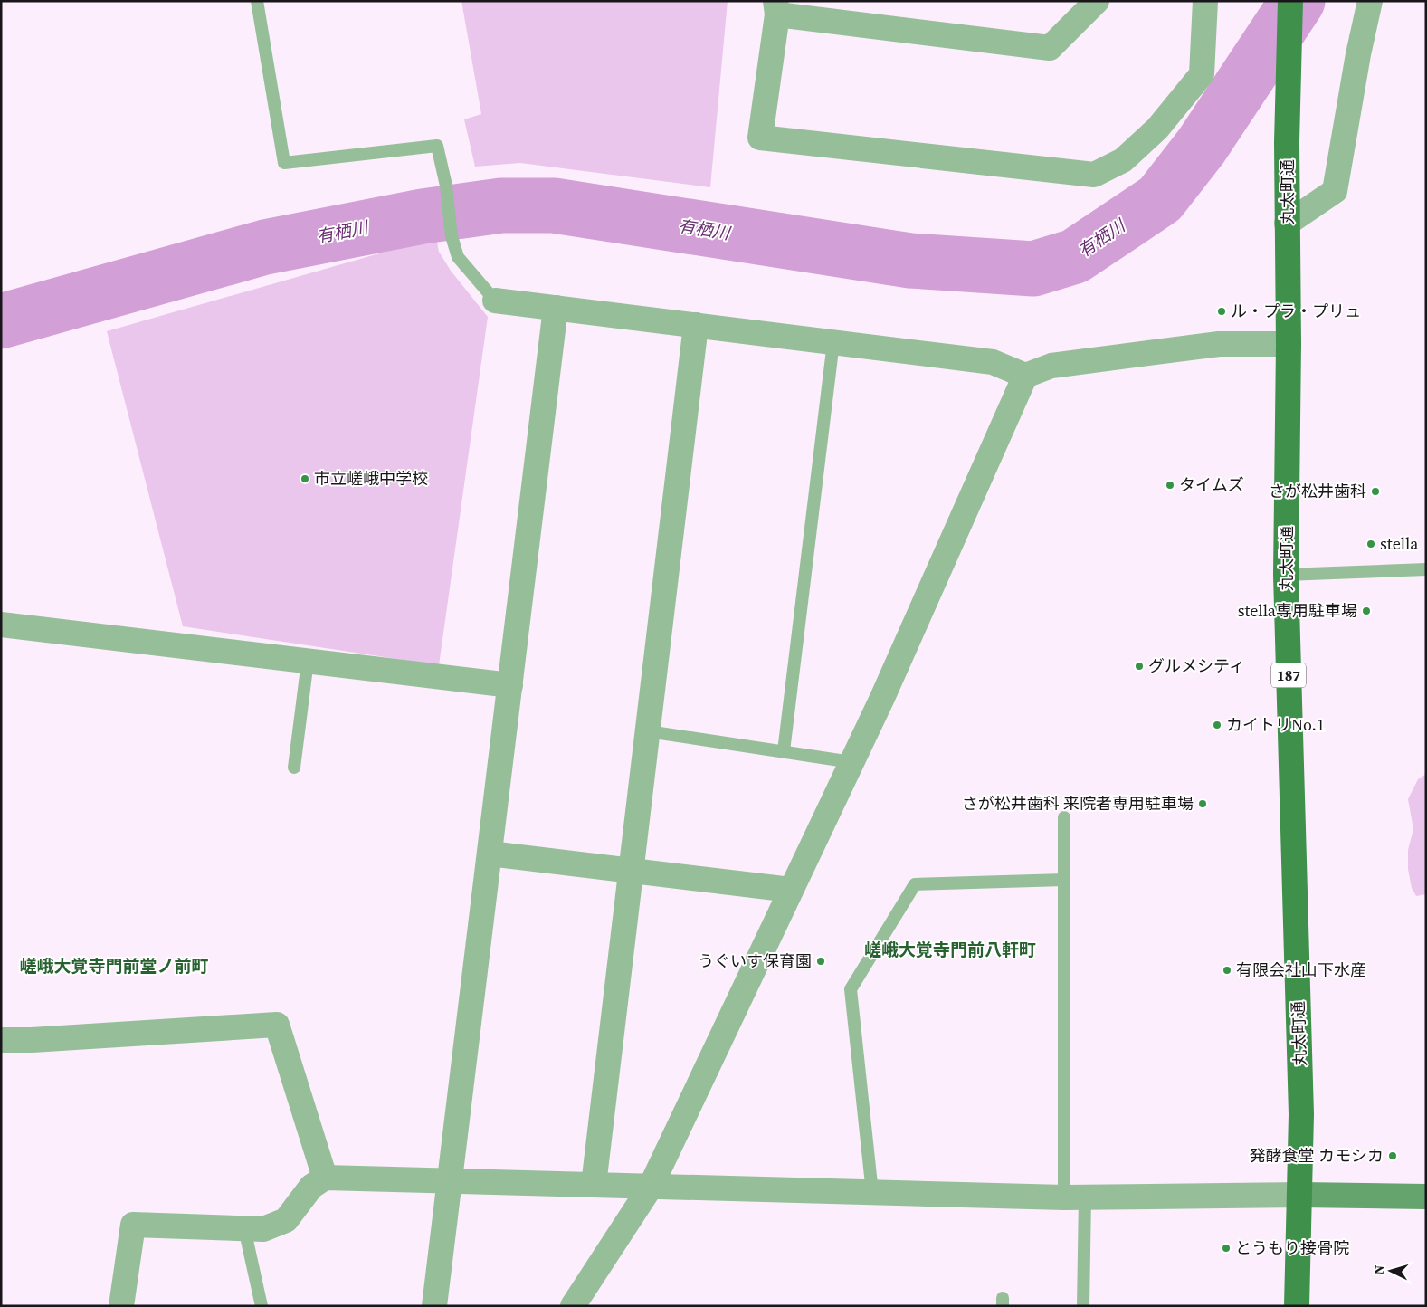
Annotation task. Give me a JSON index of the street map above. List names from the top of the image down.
{
  "streets": {
    "main road": ["丸太町通", "187"]
  },
  "districts": ["嵯峨大覚寺門前八軒町", "嵯峨大覚寺門前堂ノ前町"],
  "water": ["有栖川"],
  "places": [
    "ル・プラ・プリュ",
    "市立嵯峨中学校",
    "タイムズ",
    "さが松井歯科",
    "stella",
    "stella専用駐車場",
    "グルメシティ",
    "カイトリNo.1",
    "さが松井歯科 来院者専用駐車場",
    "うぐいす保育園",
    "有限会社山下水産",
    "発酵食堂 カモシカ",
    "とうもり接骨院"
  ],
  "north": "left"
}
